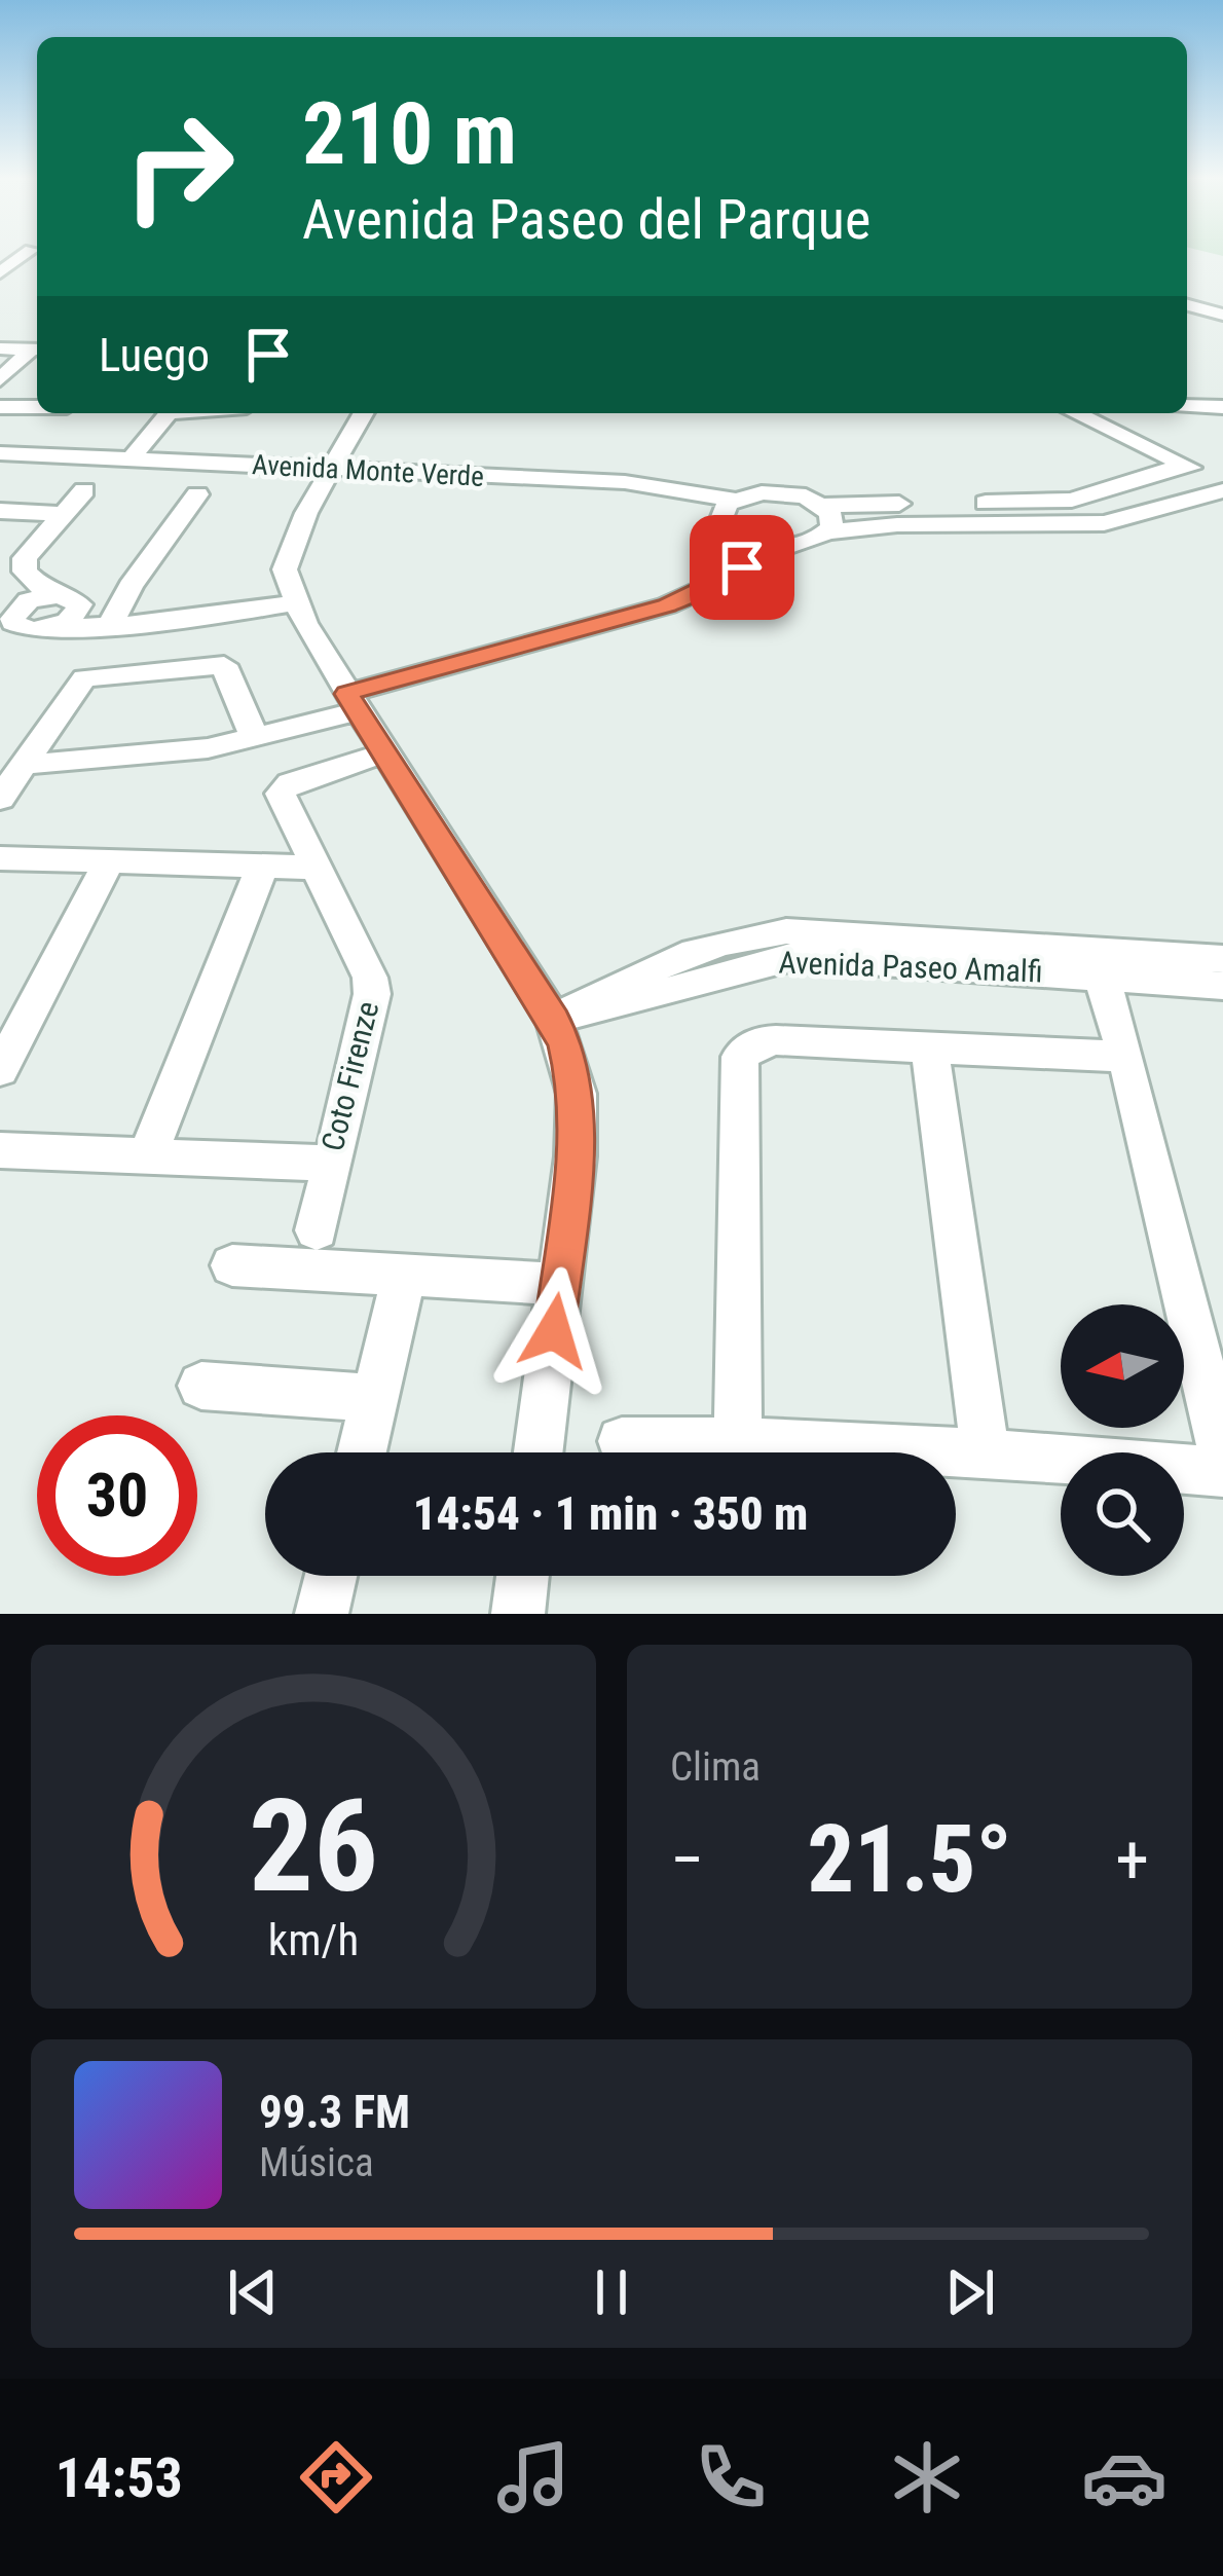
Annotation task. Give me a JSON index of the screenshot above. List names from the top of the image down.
{
  "streets": {
    "street": ["Avenida Monte Verde", "Avenida Paseo Amalfi", "Coto Firenze"]
  },
  "north": "left",
  "page": {
    "turn": ["210 m", "Avenida Paseo del Parque"],
    "then": "Luego",
    "limit": "30",
    "trip": "14:54 · 1 min · 350 m",
    "tile": "Clima",
    "heat": ["−", "21.5°", "+"],
    "song": ["99.3 FM", "Música"],
    "tabs": "14:53",
    "gauge": ["26", "km/h"]
  }
}
